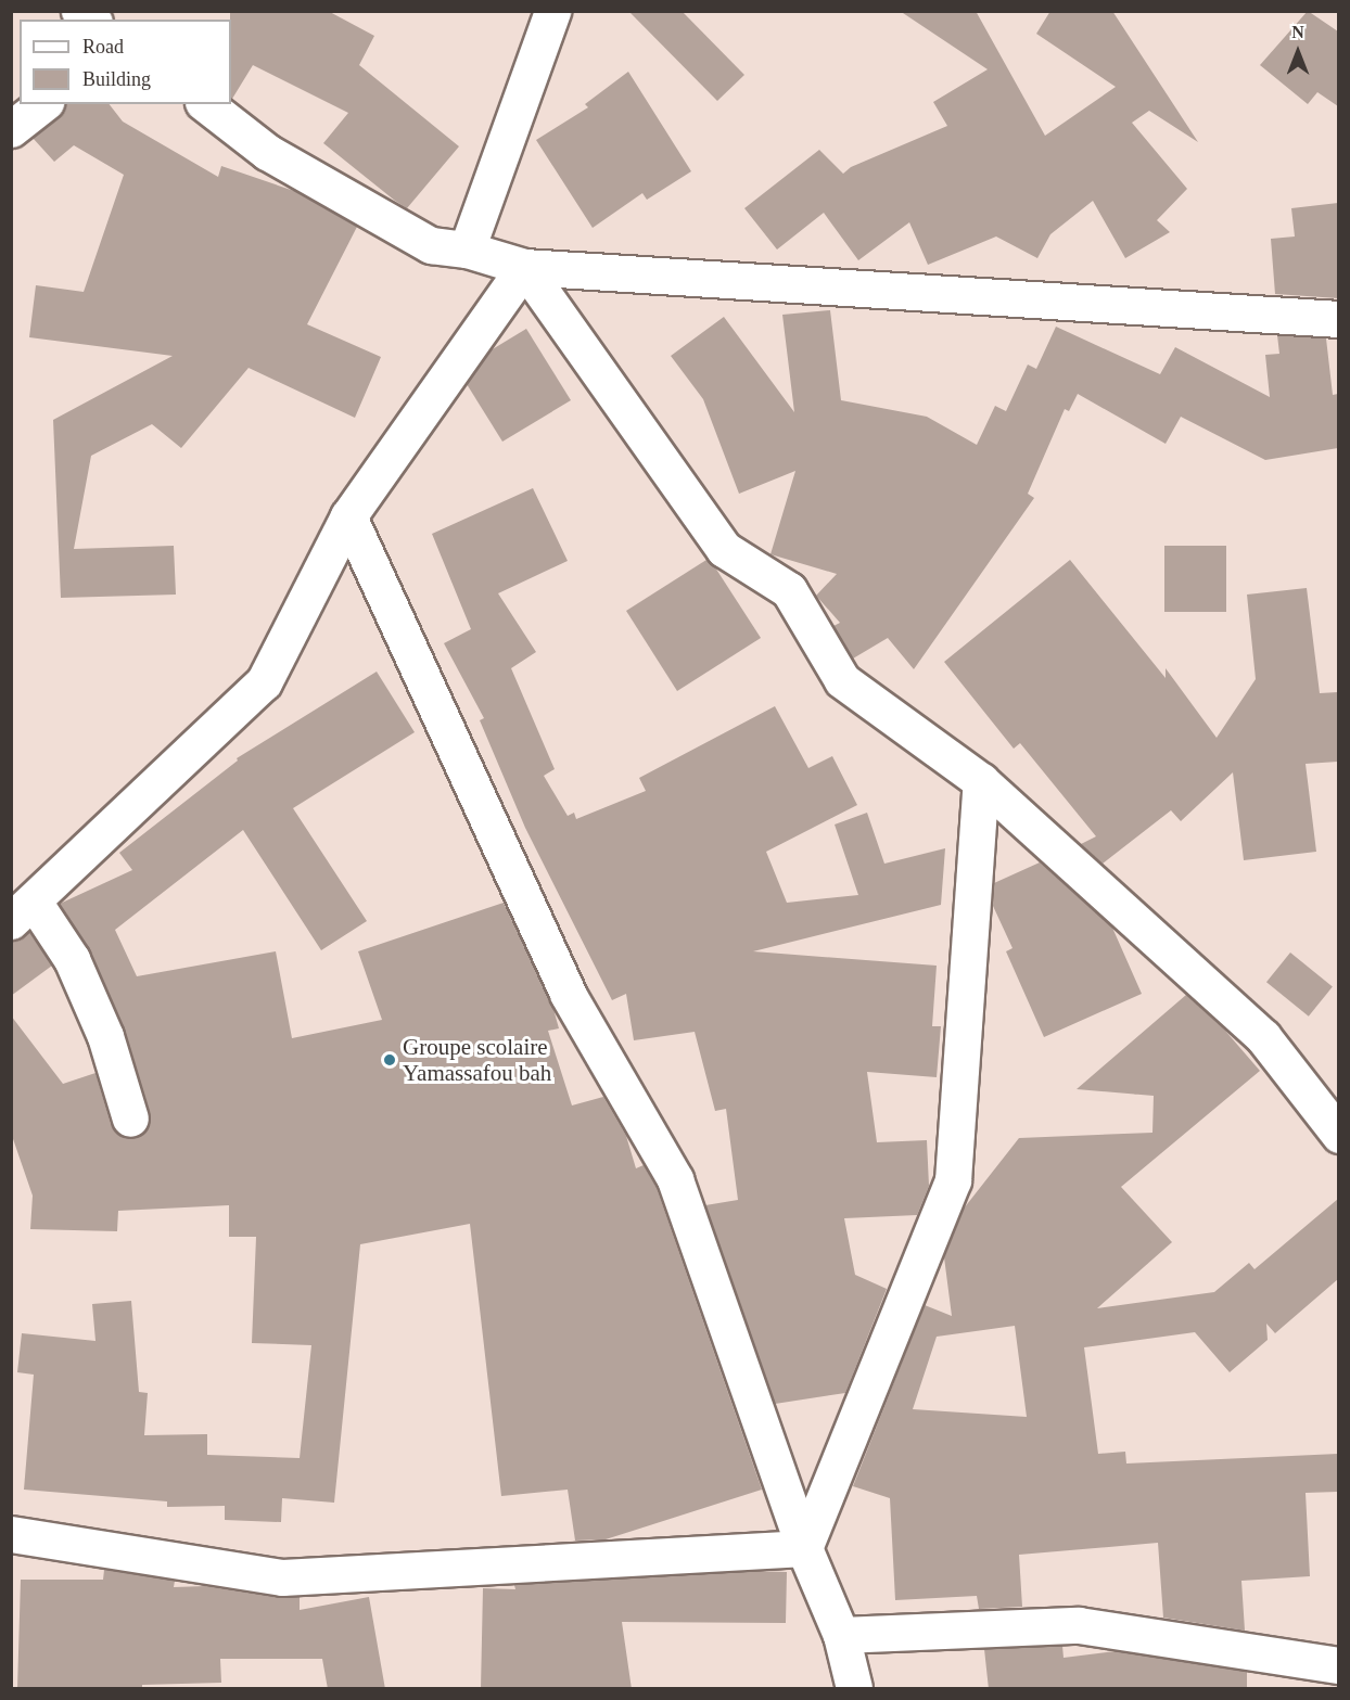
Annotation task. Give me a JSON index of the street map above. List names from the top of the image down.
{
  "places": ["Groupe scolaire Yamassafou bah"],
  "legend": ["Road", "Building"],
  "north": "top"
}
